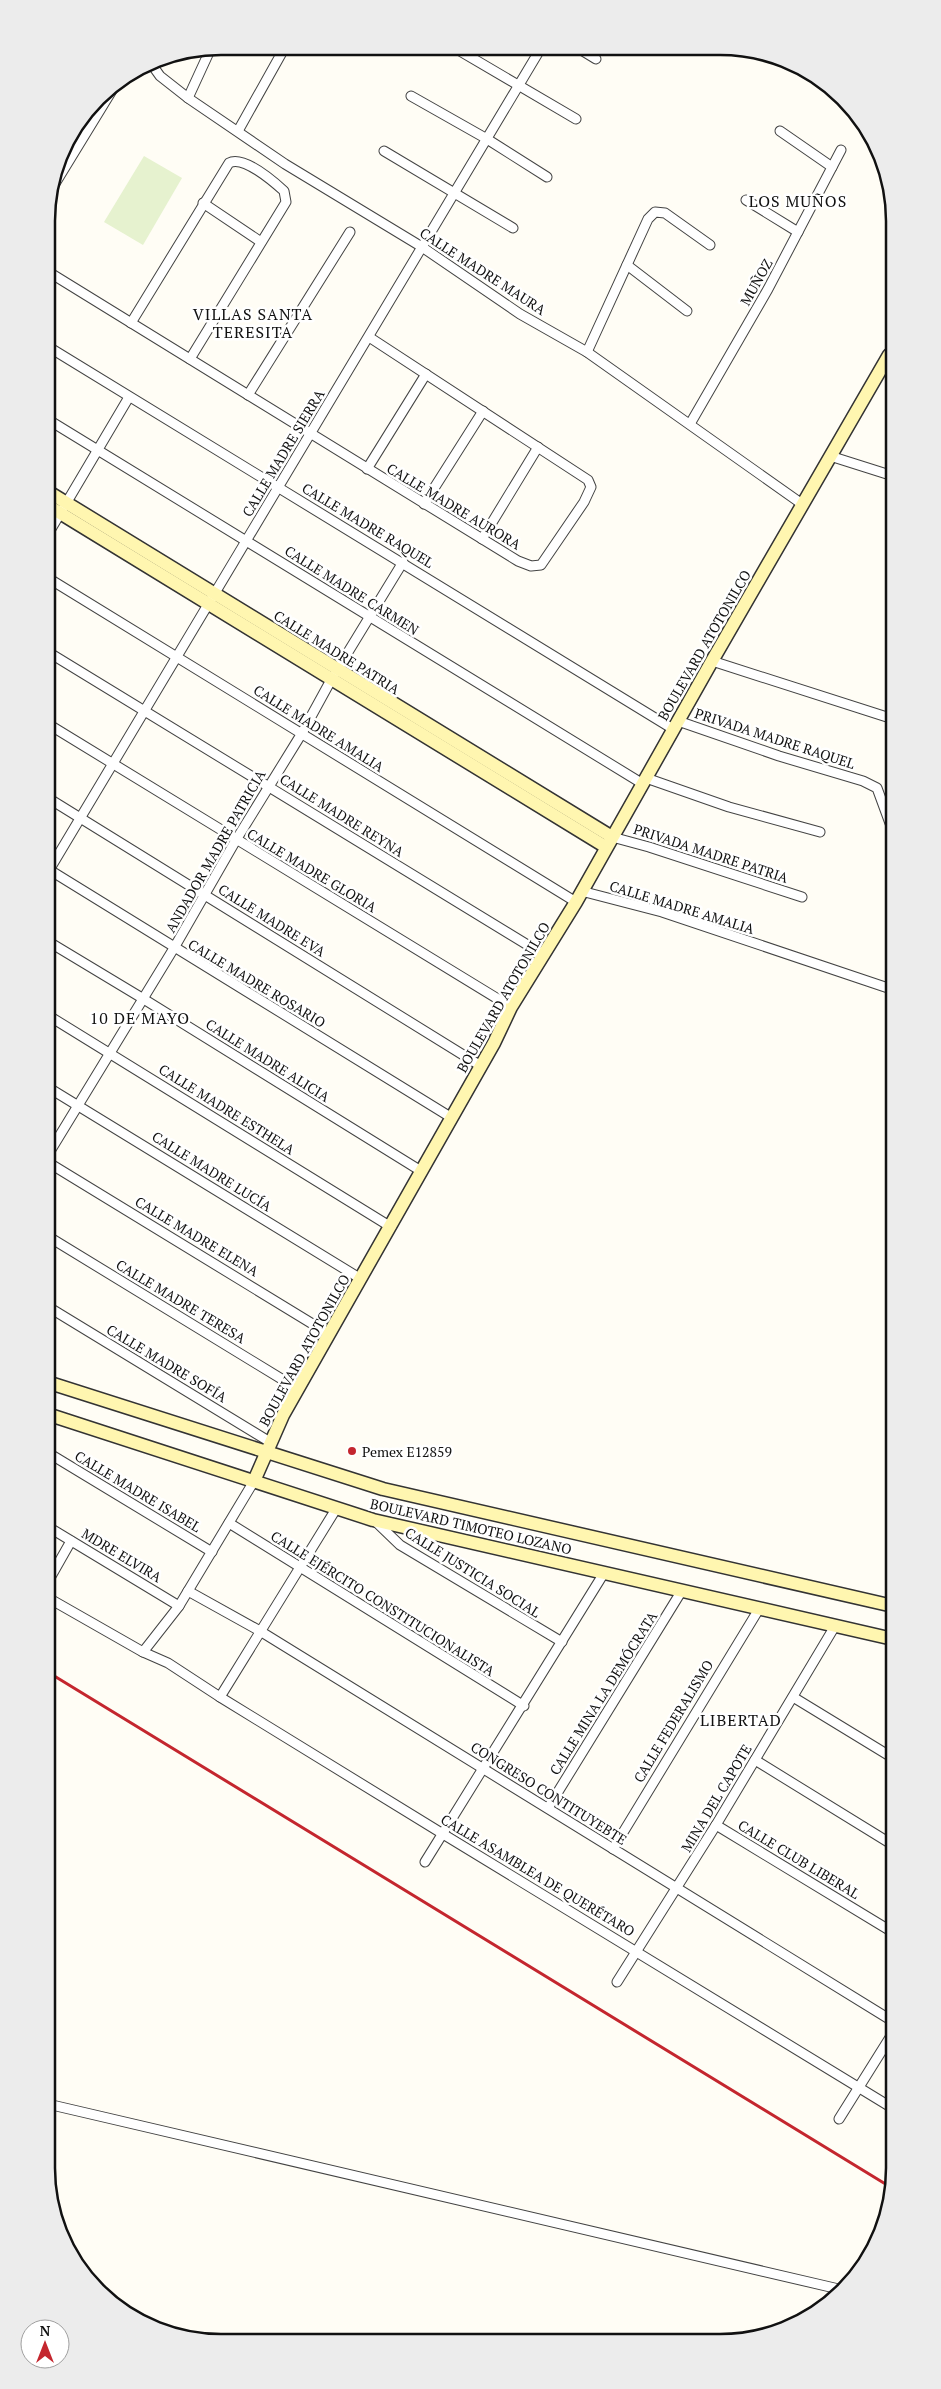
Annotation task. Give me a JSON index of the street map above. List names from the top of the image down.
{
  "streets": {
    "main road": ["BOULEVARD ATOTONILCO", "CALLE MADRE PATRIA", "BOULEVARD TIMOTEO LOZANO"],
    "street": [
      "CALLE MADRE MAURA",
      "MUÑOZ",
      "CALLE MADRE SIERRA",
      "CALLE MADRE AURORA",
      "CALLE MADRE RAQUEL",
      "CALLE MADRE CARMEN",
      "CALLE MADRE AMALIA",
      "PRIVADA MADRE RAQUEL",
      "CALLE MADRE REYNA",
      "ANDADOR MADRE PATRICIA",
      "PRIVADA MADRE PATRIA",
      "CALLE MADRE GLORIA",
      "CALLE MADRE EVA",
      "CALLE MADRE ROSARIO",
      "CALLE MADRE ALICIA",
      "CALLE MADRE ESTHELA",
      "CALLE MADRE LUCÍA",
      "CALLE MADRE ELENA",
      "CALLE MADRE TERESA",
      "CALLE MADRE SOFÍA",
      "CALLE MADRE ISABEL",
      "MDRE ELVIRA",
      "CALLE JUSTICIA SOCIAL",
      "CALLE EJÉRCITO CONSTITUCIONALISTA",
      "CALLE MINA LA DEMÓCRATA",
      "CALLE FEDERALISMO",
      "CONGRESO CONTITUYEBTE",
      "MINA DEL CAPOTE",
      "CALLE CLUB LIBERAL",
      "CALLE ASAMBLEA DE QUERÉTARO"
    ]
  },
  "crossings": [
    ["CALLE MADRE MAURA", "MUÑOZ"],
    ["CALLE MADRE MAURA", "CALLE MADRE SIERRA"],
    ["CALLE MADRE MAURA", "BOULEVARD ATOTONILCO"],
    ["CALLE MADRE SIERRA", "CALLE MADRE AURORA"],
    ["CALLE MADRE SIERRA", "CALLE MADRE RAQUEL"],
    ["CALLE MADRE SIERRA", "CALLE MADRE CARMEN"],
    ["CALLE MADRE SIERRA", "CALLE MADRE PATRIA"],
    ["CALLE MADRE SIERRA", "CALLE MADRE AMALIA"],
    ["CALLE MADRE SIERRA", "CALLE MADRE REYNA"],
    ["CALLE MADRE SIERRA", "CALLE MADRE GLORIA"],
    ["CALLE MADRE SIERRA", "CALLE MADRE EVA"],
    ["CALLE MADRE RAQUEL", "BOULEVARD ATOTONILCO"],
    ["CALLE MADRE RAQUEL", "PRIVADA MADRE RAQUEL"],
    ["CALLE MADRE RAQUEL", "ANDADOR MADRE PATRICIA"],
    ["CALLE MADRE CARMEN", "BOULEVARD ATOTONILCO"],
    ["CALLE MADRE CARMEN", "ANDADOR MADRE PATRICIA"],
    ["BOULEVARD ATOTONILCO", "CALLE MADRE PATRIA"],
    ["BOULEVARD ATOTONILCO", "CALLE MADRE AMALIA"],
    ["BOULEVARD ATOTONILCO", "PRIVADA MADRE RAQUEL"],
    ["BOULEVARD ATOTONILCO", "CALLE MADRE REYNA"],
    ["BOULEVARD ATOTONILCO", "PRIVADA MADRE PATRIA"],
    ["BOULEVARD ATOTONILCO", "CALLE MADRE GLORIA"],
    ["BOULEVARD ATOTONILCO", "CALLE MADRE EVA"],
    ["BOULEVARD ATOTONILCO", "CALLE MADRE ROSARIO"],
    ["BOULEVARD ATOTONILCO", "CALLE MADRE ALICIA"],
    ["BOULEVARD ATOTONILCO", "CALLE MADRE ESTHELA"],
    ["BOULEVARD ATOTONILCO", "CALLE MADRE LUCÍA"],
    ["BOULEVARD ATOTONILCO", "CALLE MADRE ELENA"],
    ["BOULEVARD ATOTONILCO", "CALLE MADRE TERESA"],
    ["BOULEVARD ATOTONILCO", "CALLE MADRE SOFÍA"],
    ["BOULEVARD ATOTONILCO", "CALLE MADRE ISABEL"],
    ["BOULEVARD ATOTONILCO", "BOULEVARD TIMOTEO LOZANO"],
    ["BOULEVARD ATOTONILCO", "MDRE ELVIRA"],
    ["BOULEVARD ATOTONILCO", "CALLE EJÉRCITO CONSTITUCIONALISTA"],
    ["BOULEVARD ATOTONILCO", "CONGRESO CONTITUYEBTE"],
    ["BOULEVARD ATOTONILCO", "CALLE ASAMBLEA DE QUERÉTARO"],
    ["CALLE MADRE PATRIA", "ANDADOR MADRE PATRICIA"],
    ["CALLE MADRE PATRIA", "PRIVADA MADRE PATRIA"],
    ["CALLE MADRE AMALIA", "ANDADOR MADRE PATRICIA"],
    ["CALLE MADRE REYNA", "ANDADOR MADRE PATRICIA"],
    ["ANDADOR MADRE PATRICIA", "CALLE MADRE GLORIA"],
    ["ANDADOR MADRE PATRICIA", "CALLE MADRE EVA"],
    ["ANDADOR MADRE PATRICIA", "CALLE MADRE ROSARIO"],
    ["ANDADOR MADRE PATRICIA", "CALLE MADRE ALICIA"],
    ["ANDADOR MADRE PATRICIA", "CALLE MADRE ESTHELA"],
    ["ANDADOR MADRE PATRICIA", "CALLE MADRE LUCÍA"],
    ["CALLE MADRE SOFÍA", "BOULEVARD TIMOTEO LOZANO"],
    ["BOULEVARD TIMOTEO LOZANO", "CALLE JUSTICIA SOCIAL"],
    ["BOULEVARD TIMOTEO LOZANO", "CALLE MINA LA DEMÓCRATA"],
    ["BOULEVARD TIMOTEO LOZANO", "CALLE FEDERALISMO"],
    ["BOULEVARD TIMOTEO LOZANO", "MINA DEL CAPOTE"],
    ["CALLE MINA LA DEMÓCRATA", "CONGRESO CONTITUYEBTE"],
    ["CALLE FEDERALISMO", "CONGRESO CONTITUYEBTE"],
    ["CONGRESO CONTITUYEBTE", "MINA DEL CAPOTE"],
    ["MINA DEL CAPOTE", "CALLE CLUB LIBERAL"],
    ["MINA DEL CAPOTE", "CALLE ASAMBLEA DE QUERÉTARO"]
  ],
  "districts": [
    "LOS MUÑOS",
    "VILLAS SANTA TERESITA",
    "10 DE MAYO",
    "LIBERTAD"
  ],
  "places": ["Pemex E12859"],
  "north": "top"
}
